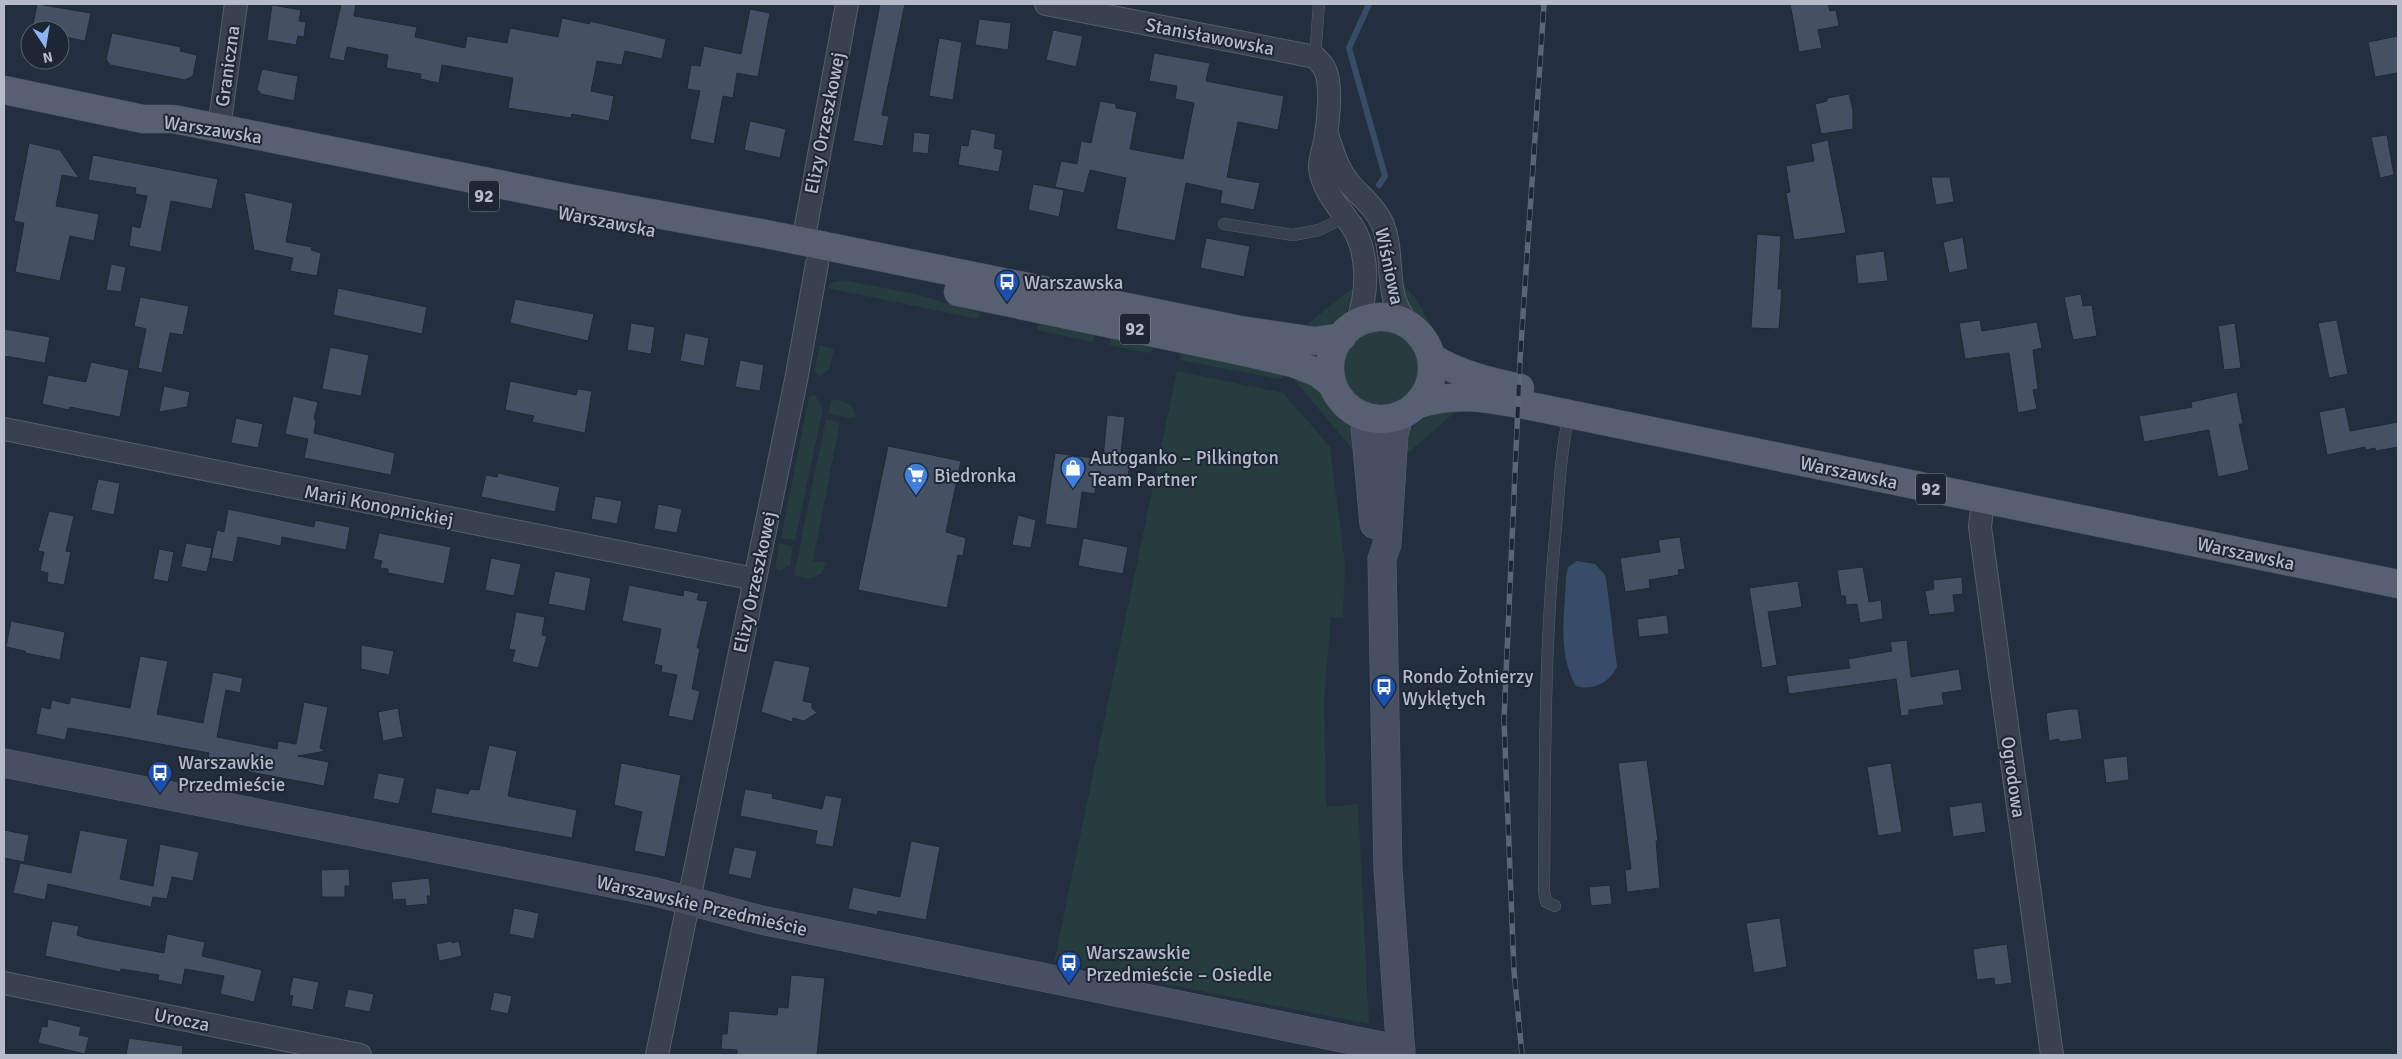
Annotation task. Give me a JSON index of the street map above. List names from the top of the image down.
{
  "streets": {
    "main road": ["Warszawska", "92"],
    "street": [
      "Stanisławowska",
      "Graniczna",
      "Elizy Orzeszkowej",
      "Wiśniowa",
      "Marii Konopnickiej",
      "Ogrodowa",
      "Warszawskie Przedmieście",
      "Urocza"
    ]
  },
  "crossings": [
    ["Stanisławowska", "Wiśniowa"],
    ["Graniczna", "Warszawska"],
    ["Elizy Orzeszkowej", "Warszawska"],
    ["Elizy Orzeszkowej", "Marii Konopnickiej"],
    ["Elizy Orzeszkowej", "Warszawskie Przedmieście"],
    ["Warszawska", "92"],
    ["Warszawska", "Wiśniowa"],
    ["Warszawska", "Ogrodowa"],
    ["92", "Wiśniowa"]
  ],
  "places": {
    "bus stop": [
      "Warszawska",
      "Rondo Żołnierzy Wyklętych",
      "Warszawkie Przedmieście",
      "Warszawskie Przedmieście – Osiedle"
    ],
    "shop": ["Autoganko – Pilkington Team Partner"],
    "supermarket": ["Biedronka"]
  },
  "north": "bottom"
}
